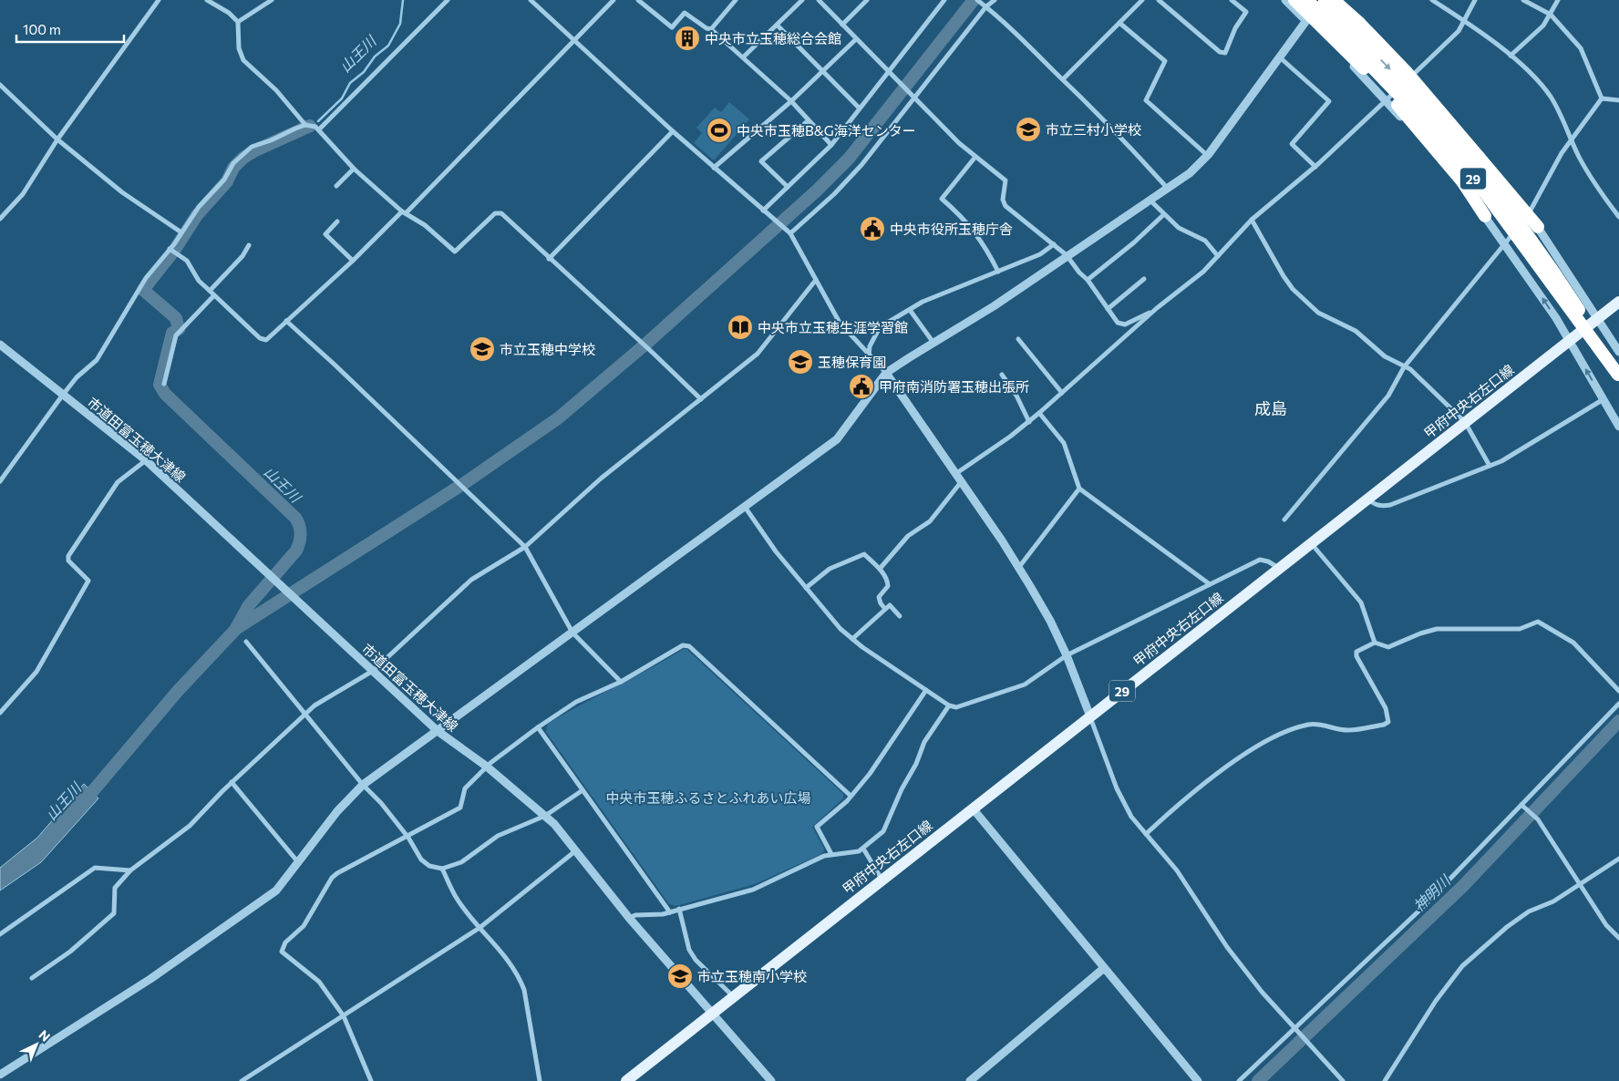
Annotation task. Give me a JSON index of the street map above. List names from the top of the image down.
{
  "streets": {
    "highway": ["29"],
    "main road": ["甲府中央右左口線"],
    "street": ["市道田富玉穂大津線"]
  },
  "crossings": [
    ["甲府中央右左口線", "市道田富玉穂大津線"]
  ],
  "districts": ["成島"],
  "water": ["山王川", "神明川"],
  "parks": ["中央市玉穂ふるさとふれあい広場"],
  "places": {
    "building": ["中央市立玉穂総合会館"],
    "school or university": [
      "市立三村小学校",
      "市立玉穂中学校",
      "玉穂保育園",
      "市立玉穂南小学校"
    ],
    "sports": ["中央市玉穂B&G海洋センター"],
    "public building": ["中央市役所玉穂庁舎", "甲府南消防署玉穂出張所"],
    "library": ["中央市立玉穂生涯学習館"]
  },
  "scale_bar": "100 m",
  "north": "top right"
}
